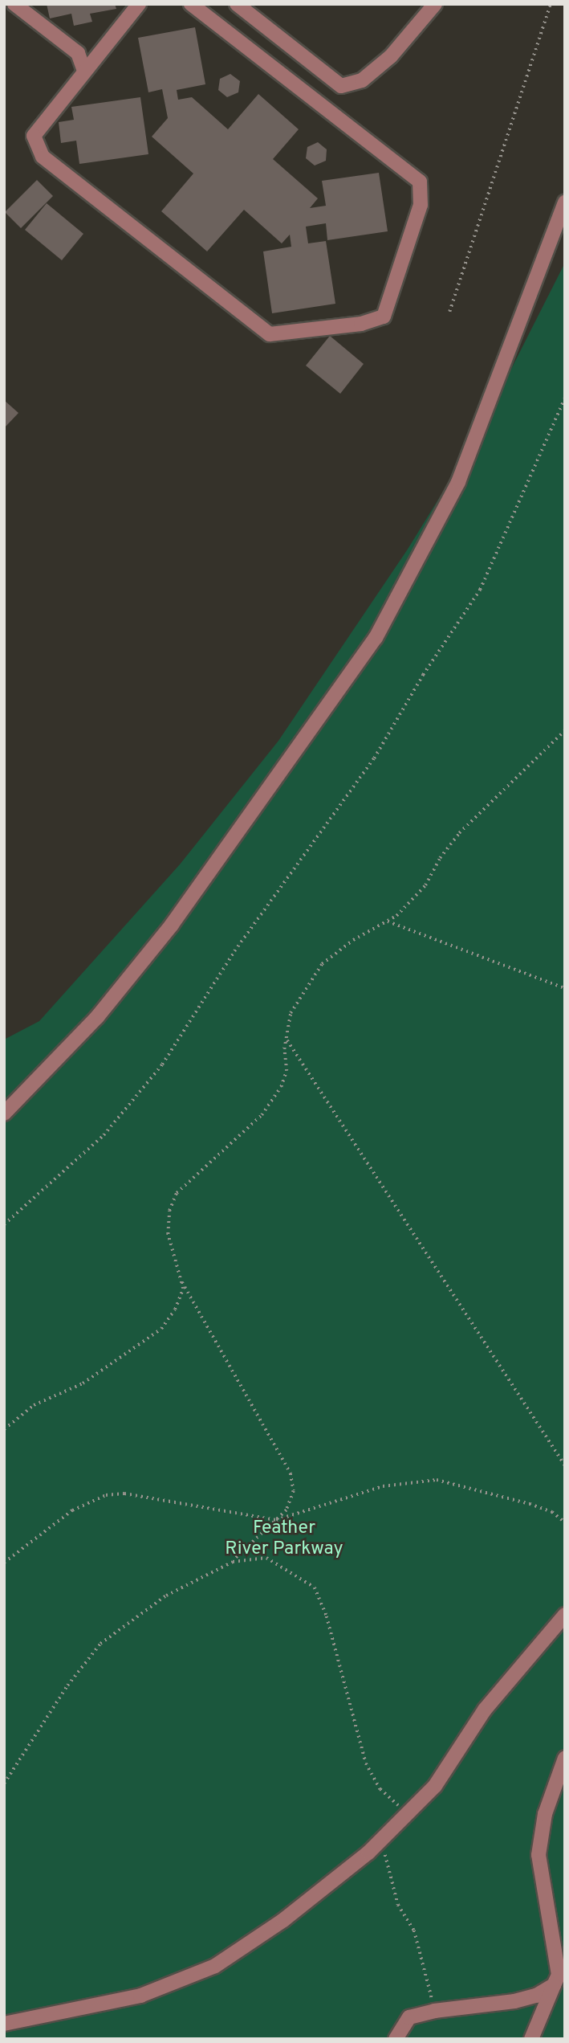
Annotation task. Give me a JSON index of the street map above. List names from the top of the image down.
{
  "parks": ["Feather River Parkway"]
}
